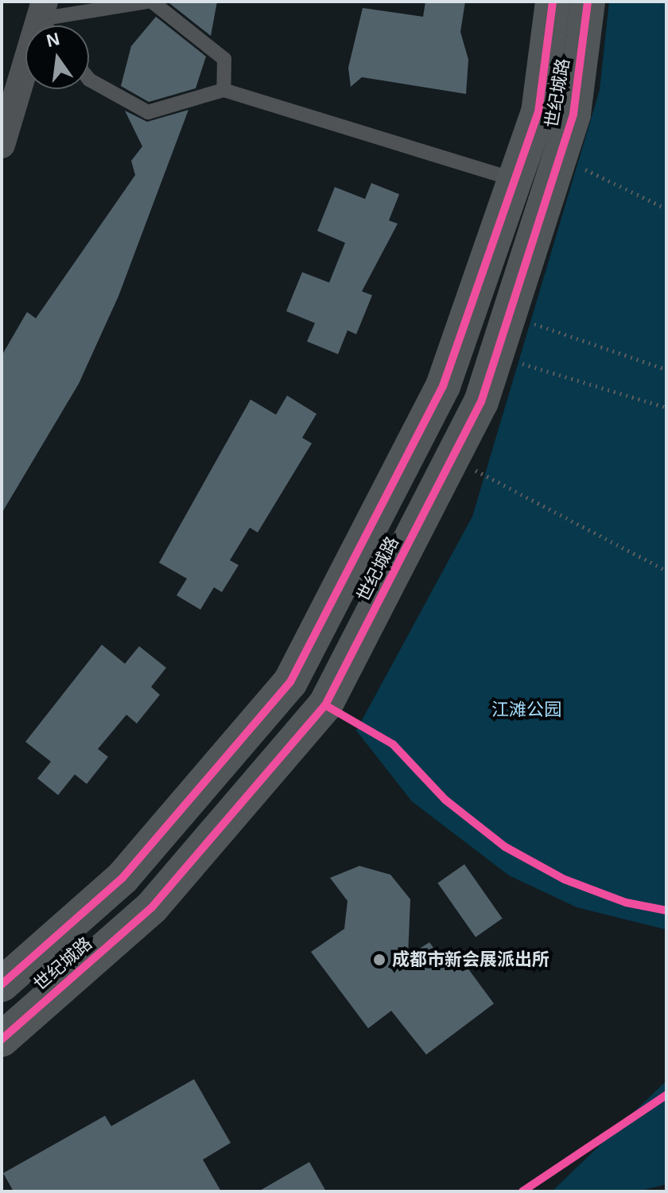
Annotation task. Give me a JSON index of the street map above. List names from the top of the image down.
{
  "streets": {
    "main road": ["世纪城路"]
  },
  "parks": ["江滩公园"],
  "places": ["成都市新会展派出所"],
  "north": "top"
}
